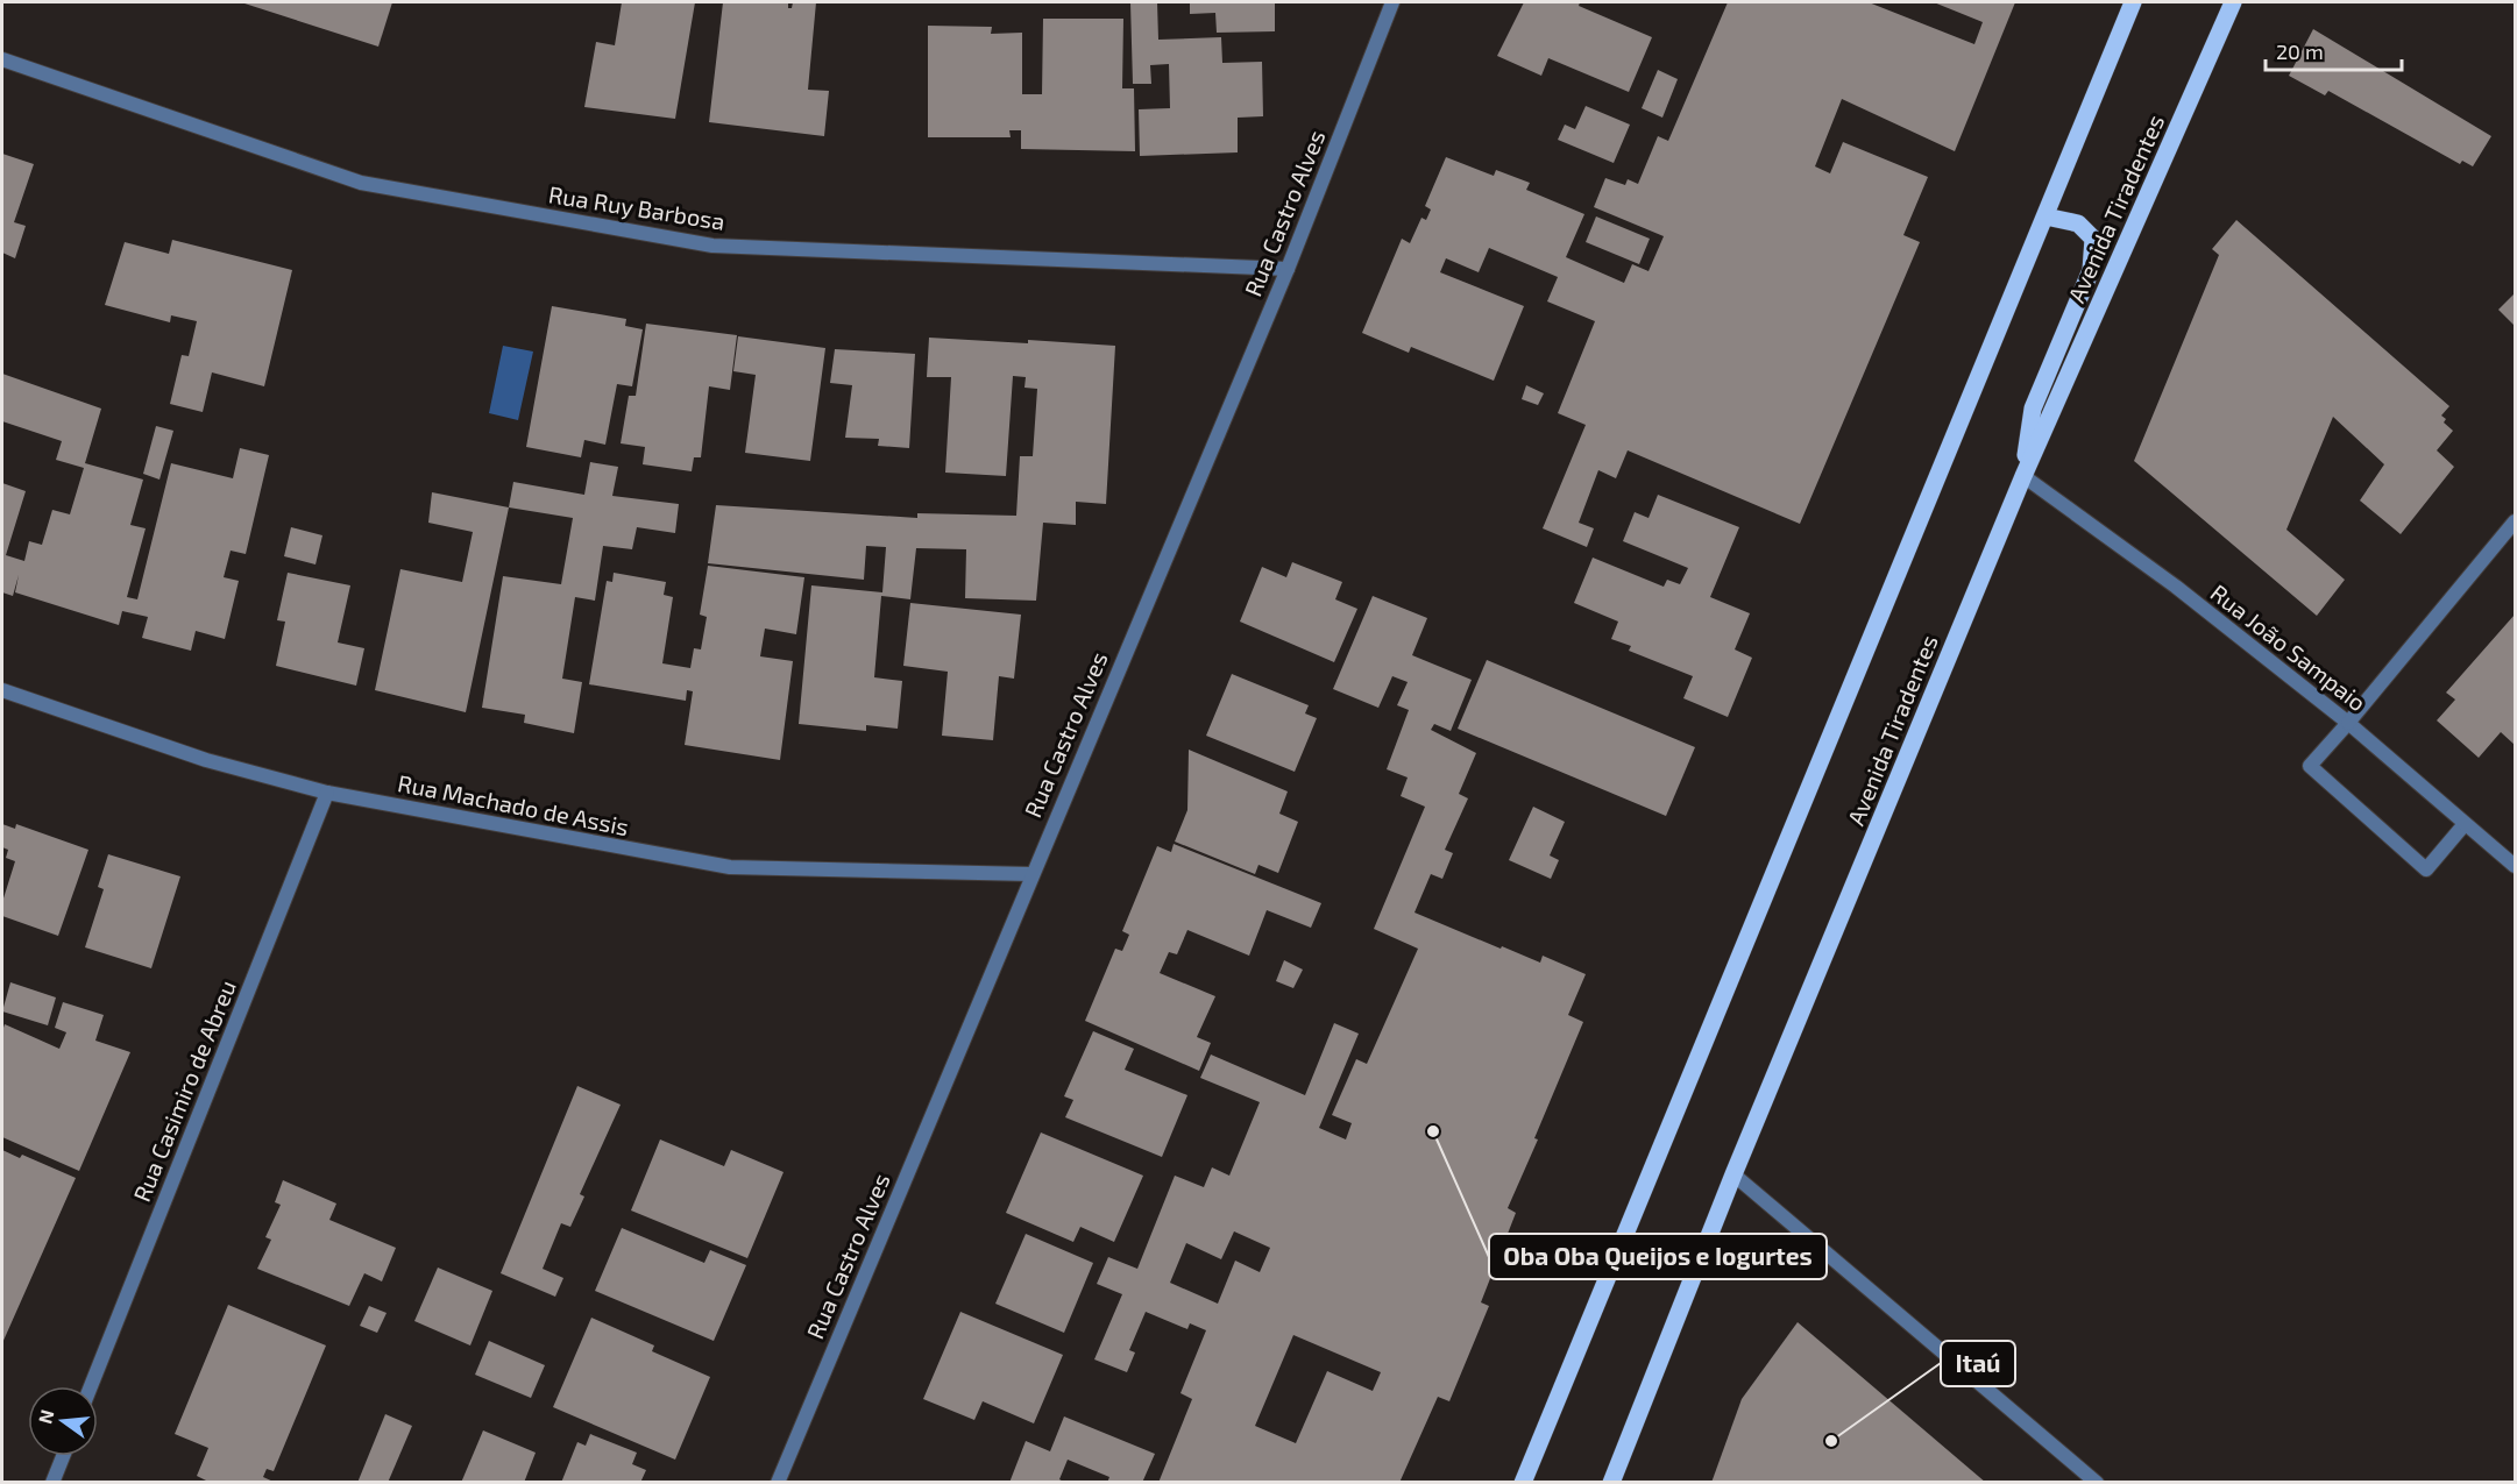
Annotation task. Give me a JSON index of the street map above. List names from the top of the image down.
{
  "streets": {
    "main road": ["Avenida Tiradentes"],
    "street": [
      "Rua Ruy Barbosa",
      "Rua Castro Alves",
      "Rua João Sampaio",
      "Rua Machado de Assis",
      "Rua Casimiro de Abreu"
    ]
  },
  "crossings": [
    ["Rua Ruy Barbosa", "Rua Castro Alves"],
    ["Avenida Tiradentes", "Rua João Sampaio"],
    ["Rua Castro Alves", "Rua Machado de Assis"],
    ["Rua Machado de Assis", "Rua Casimiro de Abreu"]
  ],
  "places": ["Oba Oba Queijos e Iogurtes", "Itaú"],
  "scale_bar": "20 m",
  "north": "left"
}
